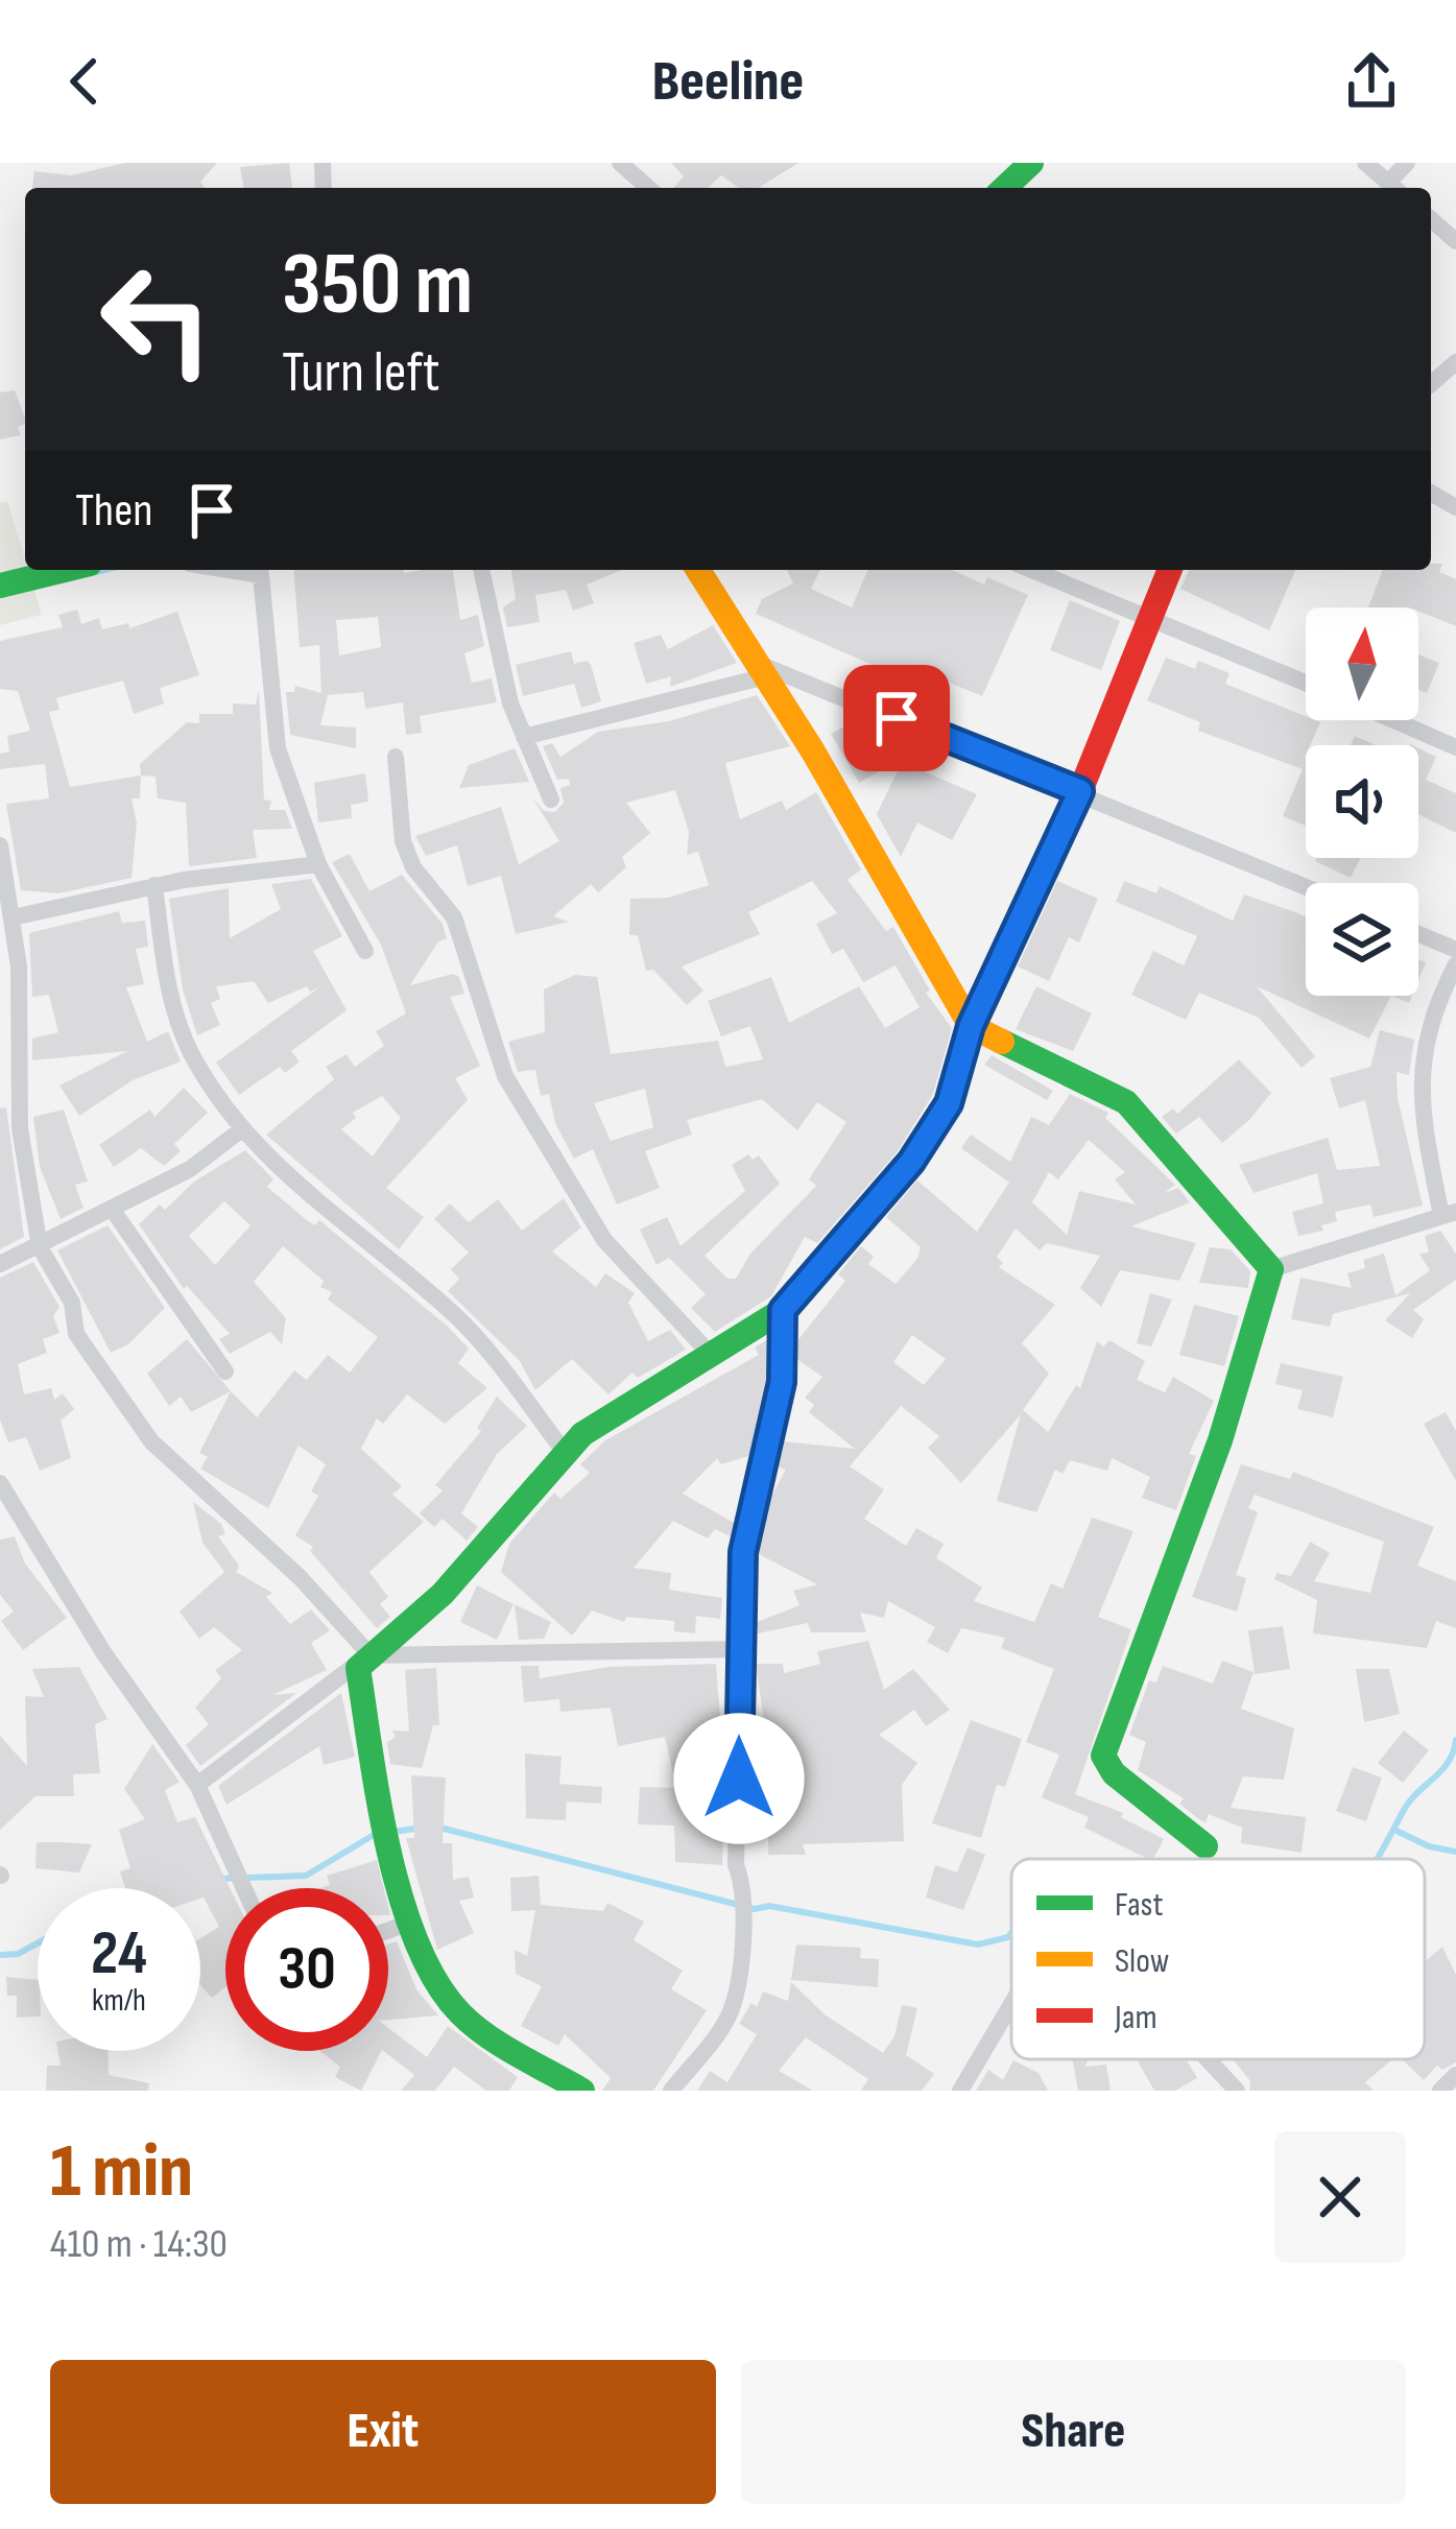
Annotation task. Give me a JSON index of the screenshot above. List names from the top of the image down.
{
  "legend": ["Fast", "Slow", "Jam"],
  "north": "top",
  "page": {
    "header": "Beeline",
    "turn": ["350 m", "Turn left"],
    "then": "Then",
    "speed": "24 km/h",
    "limit": "30",
    "heading": ["1 min", "410 m · 14:30"],
    "buttons": ["Exit", "Share"]
  }
}
